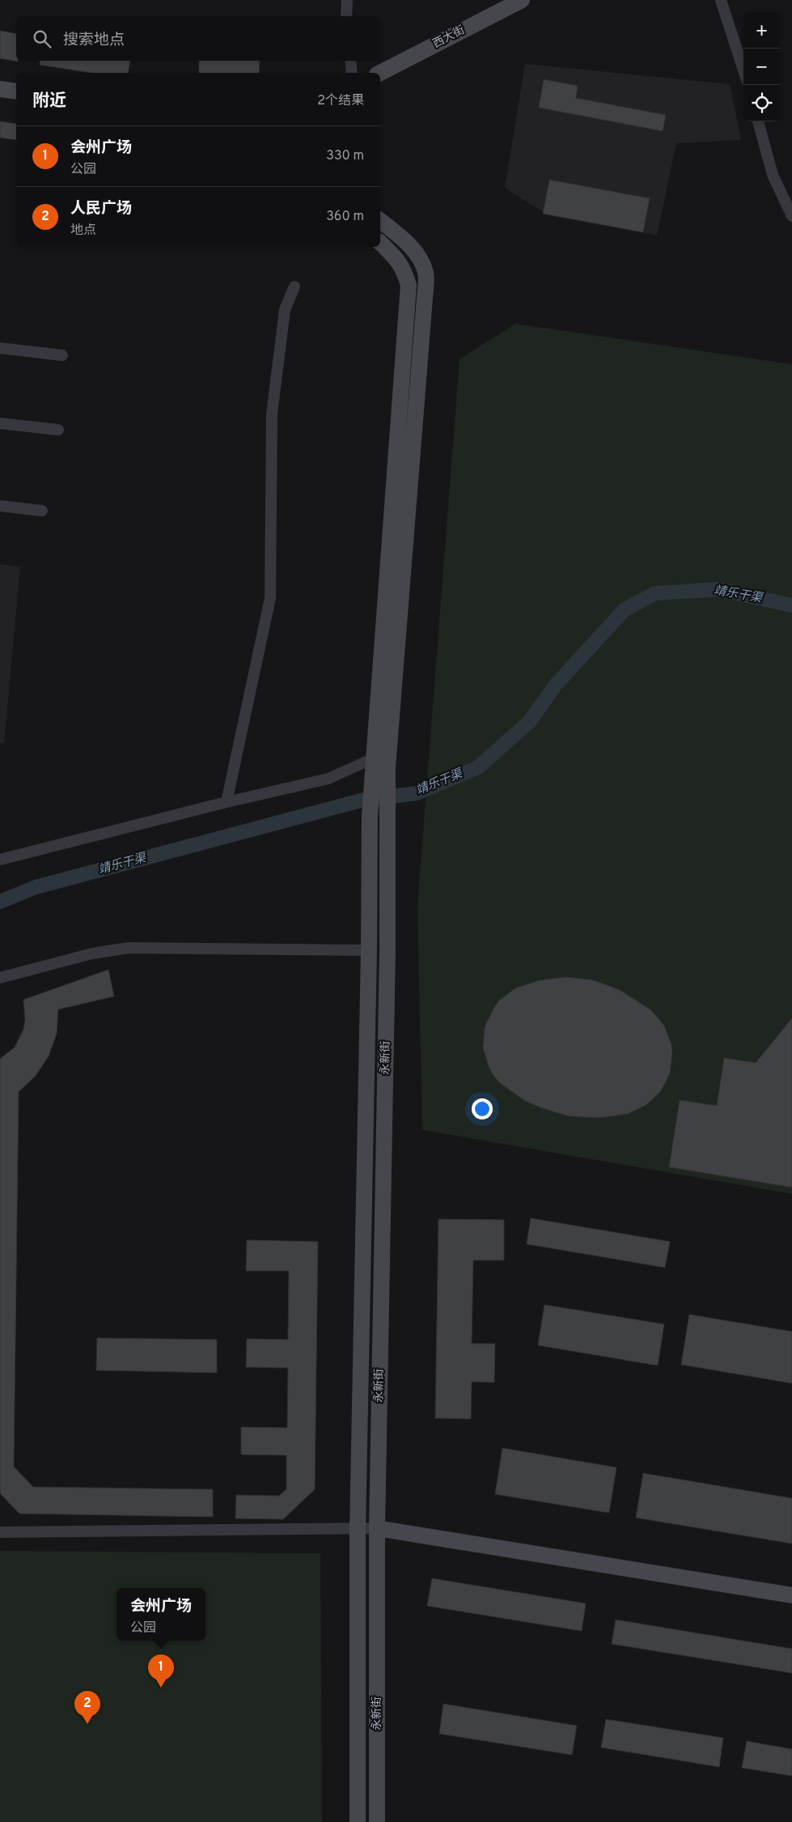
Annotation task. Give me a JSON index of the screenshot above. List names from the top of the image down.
{
  "streets": {
    "street": ["西大街", "永新街"]
  },
  "water": ["靖乐干渠"],
  "page": {
    "map_buttons": ["+", "−"],
    "search": "搜索地点",
    "heading": ["附近", "2个结果"],
    "list": [
      {
        "mark": "1",
        "name": "会州广场",
        "note": "公园",
        "value": "330 m"
      },
      {
        "mark": "2",
        "name": "人民广场",
        "note": "地点",
        "value": "360 m"
      }
    ],
    "popup": ["会州广场", "公园"],
    "pins": ["1", "2"]
  }
}
